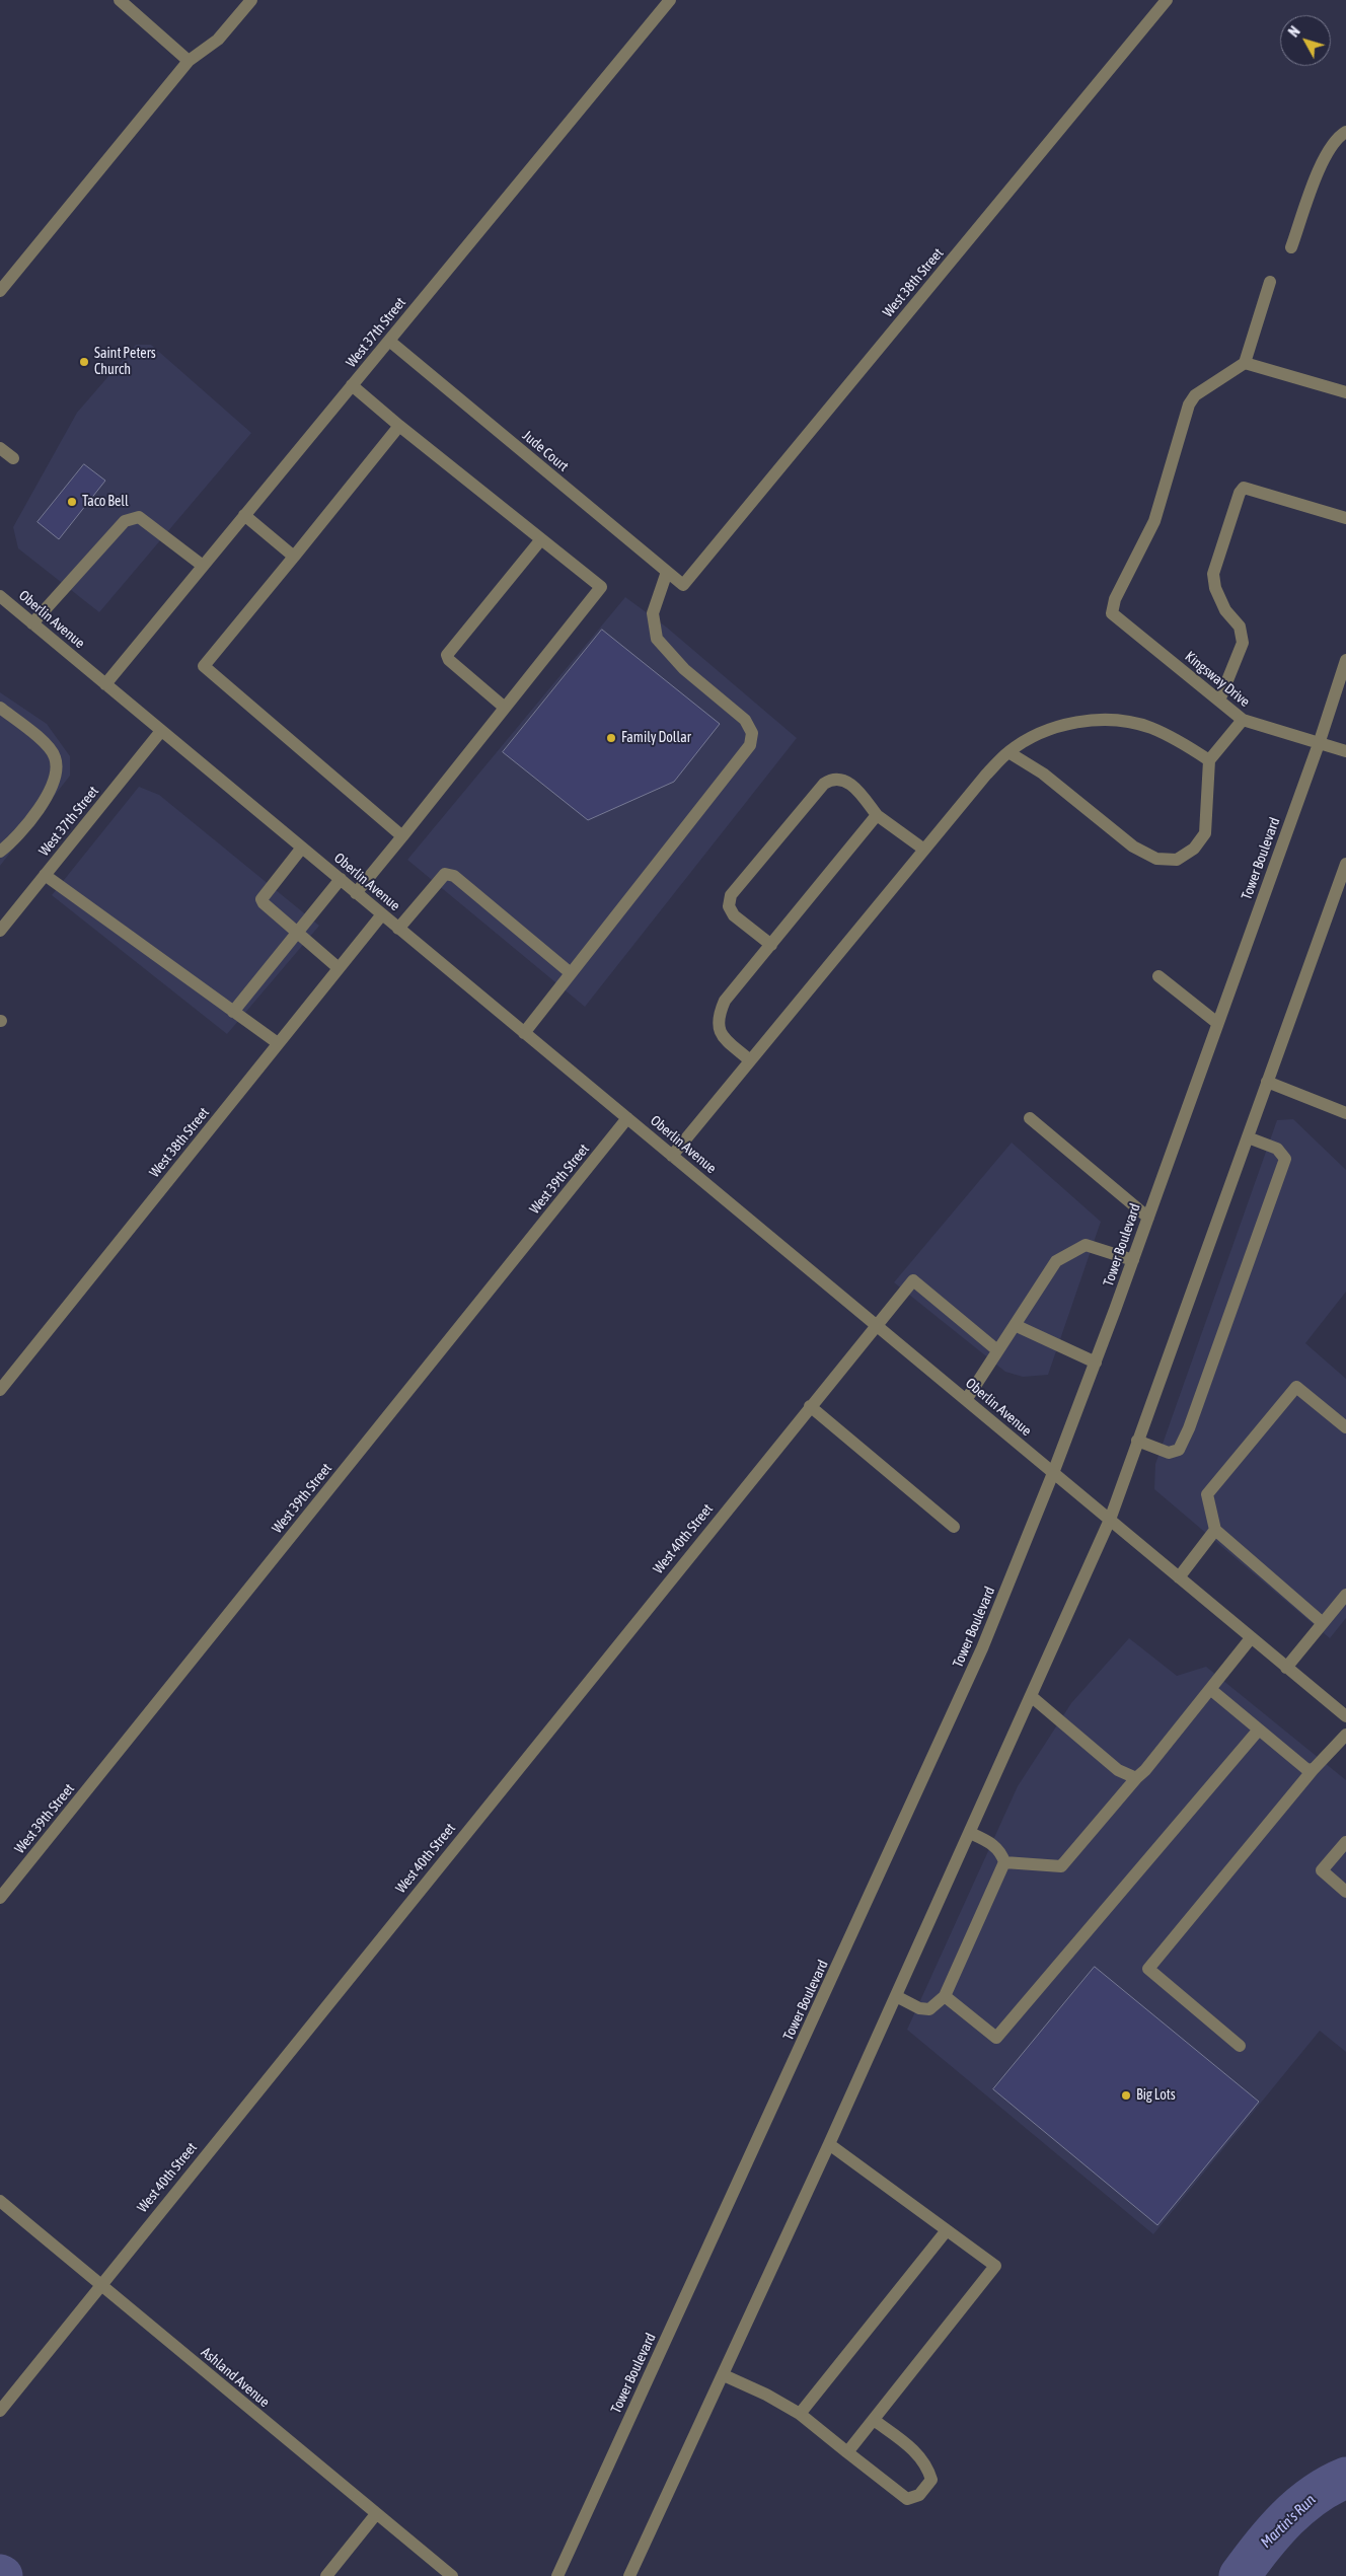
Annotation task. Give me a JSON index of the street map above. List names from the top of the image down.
{
  "streets": {
    "street": [
      "West 38th Street",
      "West 37th Street",
      "Jude Court",
      "Oberlin Avenue",
      "Kingsway Drive",
      "Tower Boulevard",
      "West 39th Street",
      "West 40th Street",
      "Ashland Avenue"
    ]
  },
  "crossings": [
    ["West 38th Street", "Jude Court"],
    ["West 38th Street", "Oberlin Avenue"],
    ["West 37th Street", "Jude Court"],
    ["West 37th Street", "Oberlin Avenue"],
    ["Oberlin Avenue", "Tower Boulevard"],
    ["Oberlin Avenue", "West 39th Street"],
    ["Oberlin Avenue", "West 40th Street"],
    ["Kingsway Drive", "Tower Boulevard"],
    ["West 40th Street", "Ashland Avenue"]
  ],
  "water": ["Martin's Run"],
  "places": [
    "Saint Peters Church",
    "Taco Bell",
    "Family Dollar",
    "Big Lots"
  ],
  "north": "top left"
}
